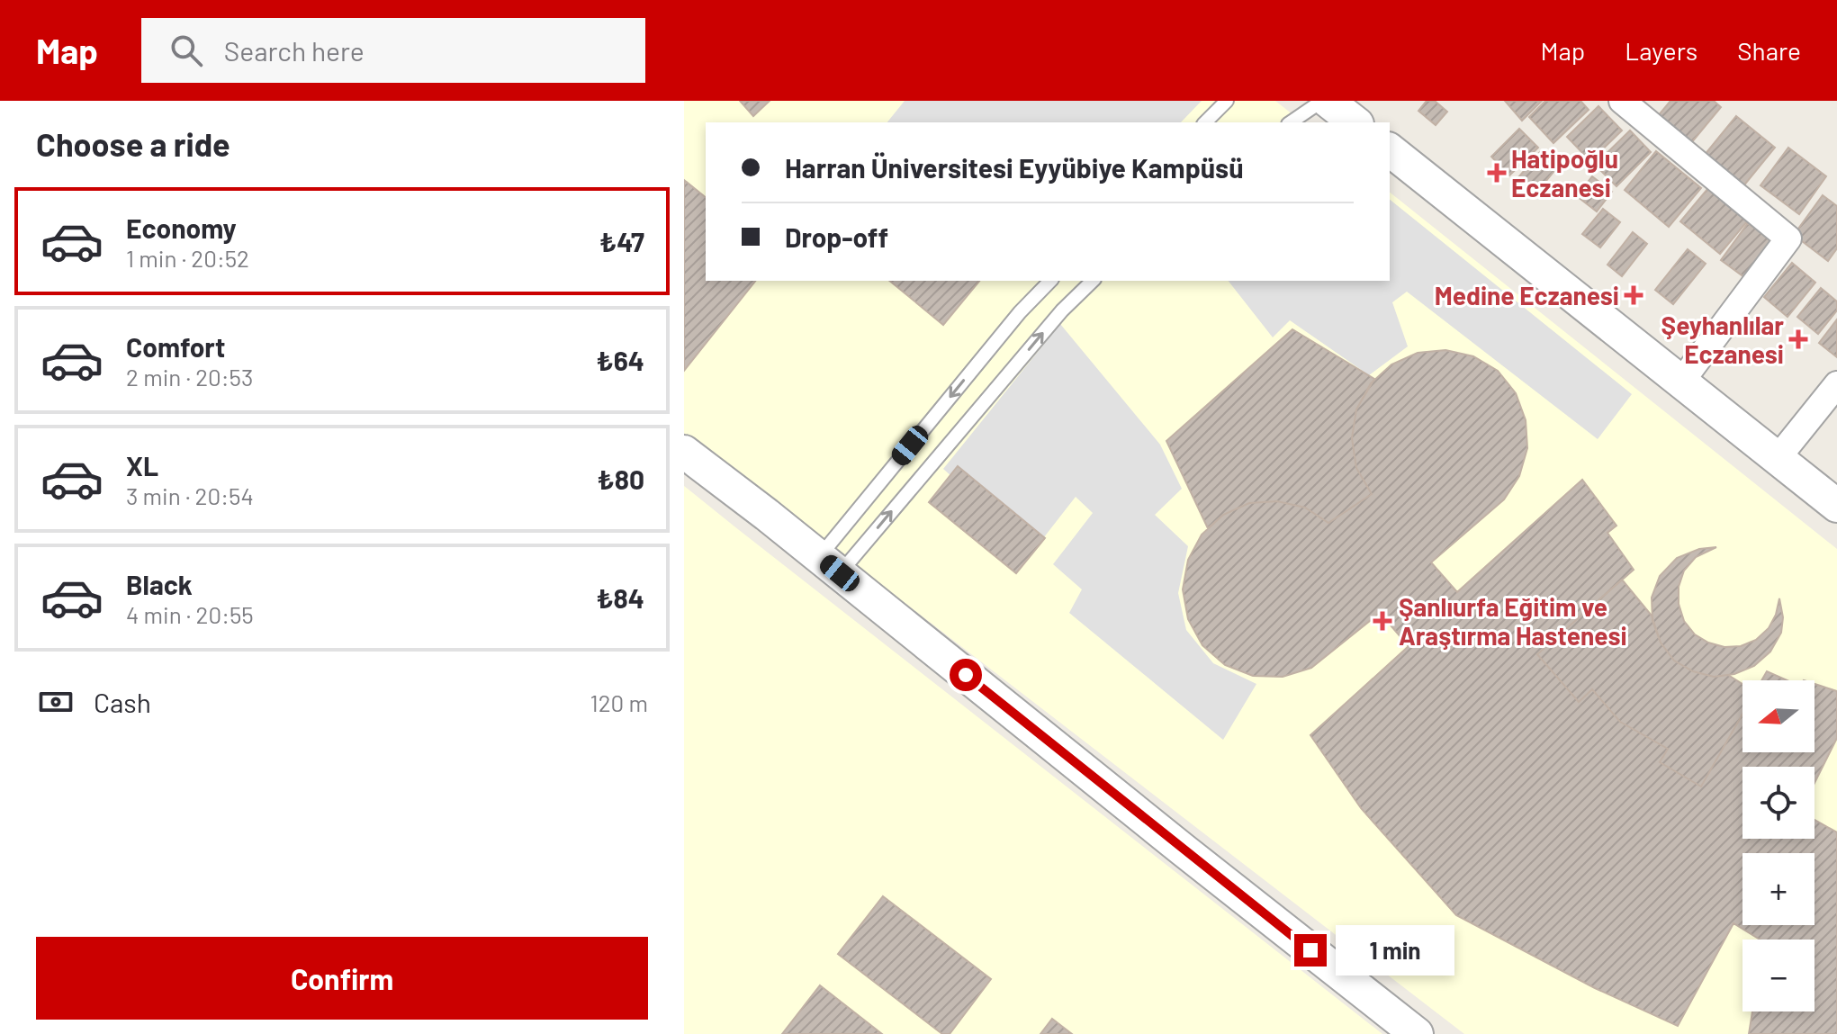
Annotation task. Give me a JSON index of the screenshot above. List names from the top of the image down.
{
  "places": {
    "health": [
      "Hatipoğlu Eczanesi",
      "Medine Eczanesi",
      "Şeyhanlılar Eczanesi",
      "Şanlıurfa Eğitim ve Araştırma Hastenesi"
    ]
  },
  "north": "left",
  "page": {
    "header": "Map",
    "search": "Search here",
    "nav": ["Map", "Layers", "Share"],
    "heading": "Choose a ride",
    "banner": ["Harran Üniversitesi Eyyübiye Kampüsü", "Drop-off"],
    "list": [
      {
        "name": "Economy",
        "note": "1 min · 20:52",
        "value": "₺47"
      },
      {
        "name": "Comfort",
        "note": "2 min · 20:53",
        "value": "₺64"
      },
      {
        "name": "XL",
        "note": "3 min · 20:54",
        "value": "₺80"
      },
      {
        "name": "Black",
        "note": "4 min · 20:55",
        "value": "₺84"
      }
    ],
    "pay": ["Cash", "120 m"],
    "map_buttons": ["+", "−"],
    "buttons": "Confirm",
    "bubble": "1 min"
  }
}
